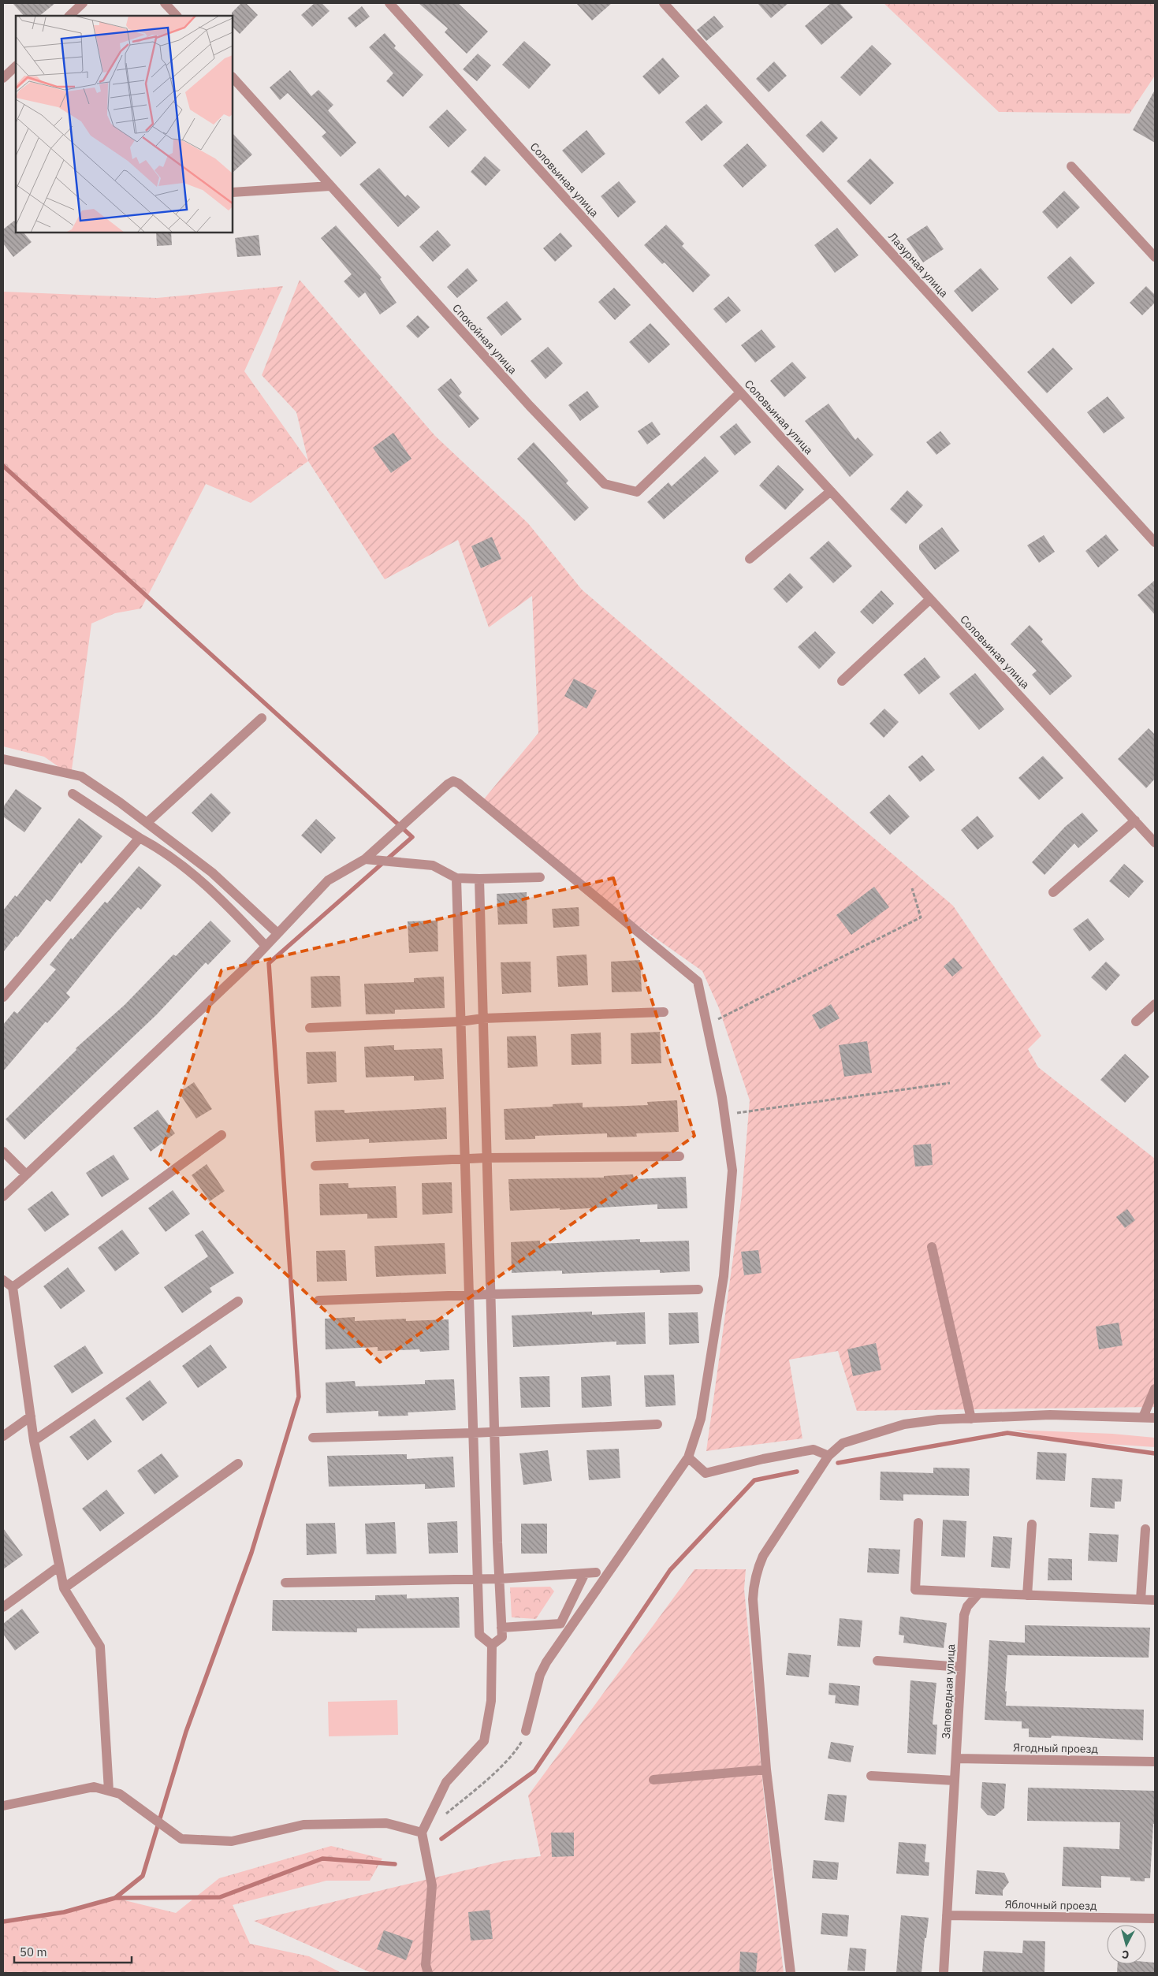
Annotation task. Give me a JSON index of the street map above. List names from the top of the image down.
{
  "streets": {
    "street": [
      "Соловьиная улица",
      "Лазурная улица",
      "Спокойная улица",
      "Заповедная улица",
      "Ягодный проезд",
      "Яблочный проезд"
    ]
  },
  "crossings": [
    ["Соловьиная улица", "Спокойная улица"],
    ["Заповедная улица", "Ягодный проезд"],
    ["Заповедная улица", "Яблочный проезд"]
  ],
  "scale_bar": "50 m",
  "north": "bottom"
}
